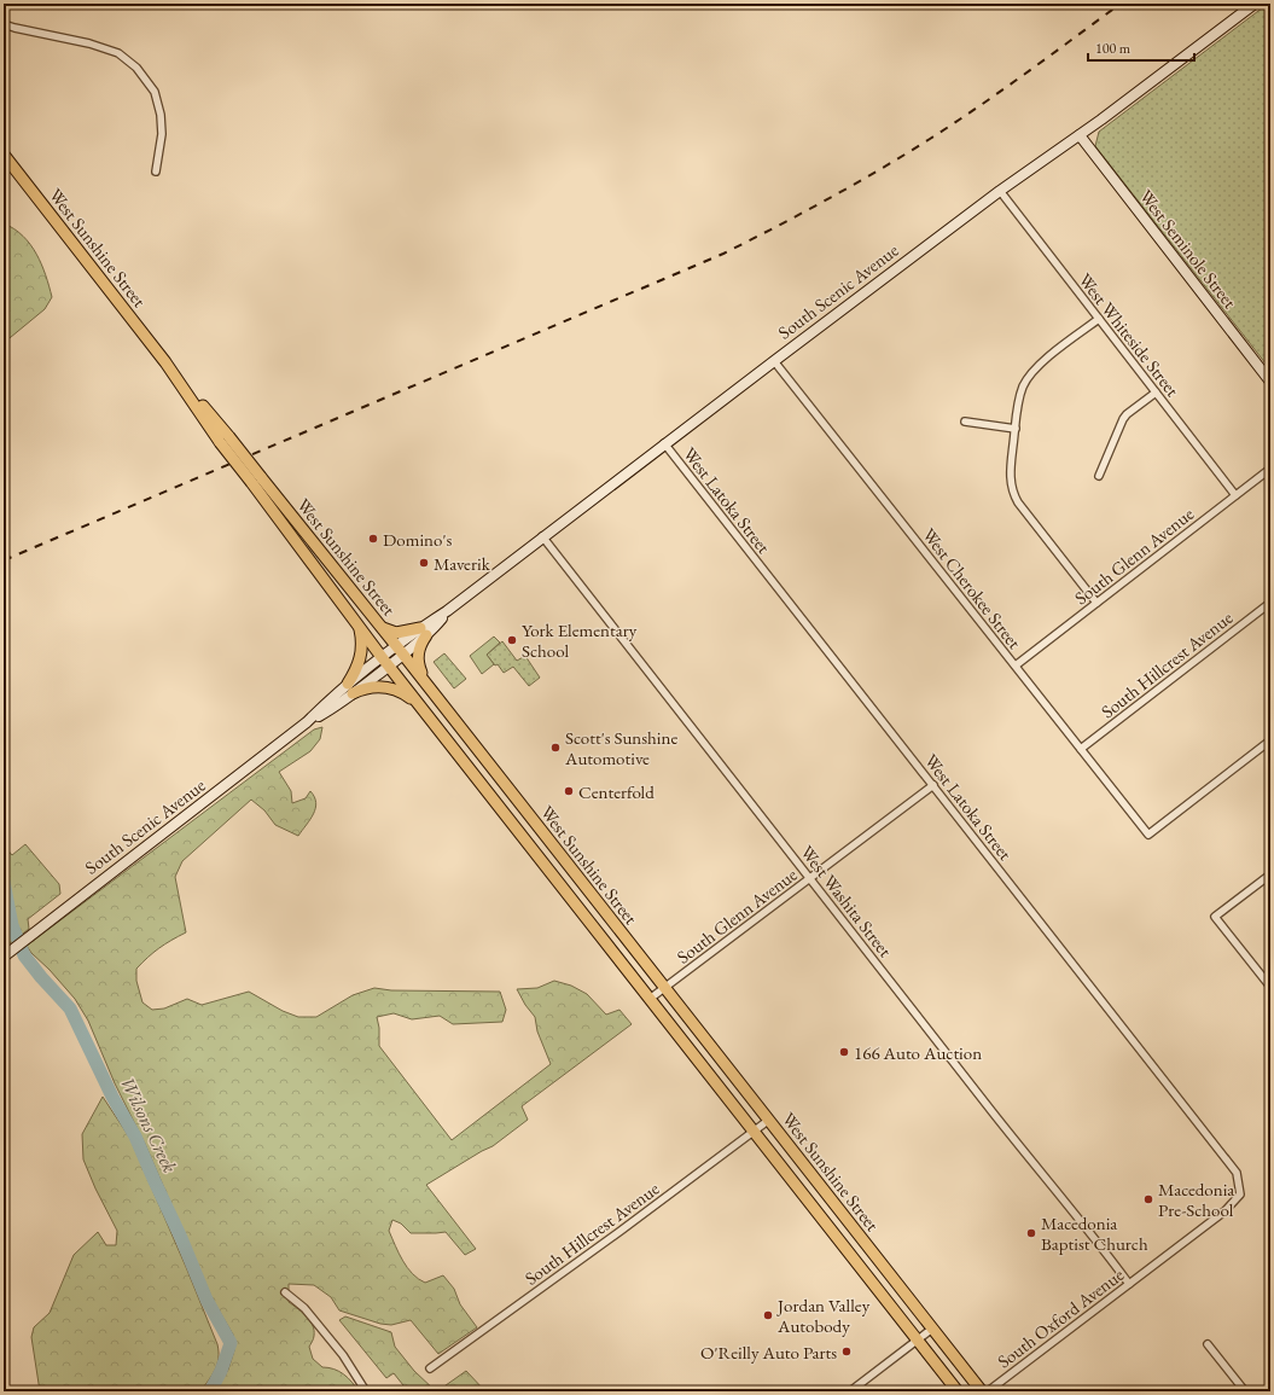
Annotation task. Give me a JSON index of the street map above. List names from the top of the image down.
{
  "streets": {
    "main road": ["West Sunshine Street", "West Seminole Street", "South Scenic Avenue"],
    "street": [
      "West Whiteside Street",
      "West Latoka Street",
      "South Glenn Avenue",
      "West Cherokee Street",
      "South Hillcrest Avenue",
      "West Washita Street",
      "South Oxford Avenue"
    ]
  },
  "crossings": [
    ["West Sunshine Street", "South Scenic Avenue"],
    ["West Sunshine Street", "South Glenn Avenue"],
    ["West Sunshine Street", "South Hillcrest Avenue"],
    ["West Seminole Street", "South Scenic Avenue"],
    ["South Scenic Avenue", "West Whiteside Street"],
    ["South Scenic Avenue", "West Latoka Street"],
    ["South Scenic Avenue", "West Cherokee Street"],
    ["South Scenic Avenue", "West Washita Street"],
    ["West Whiteside Street", "South Glenn Avenue"],
    ["West Latoka Street", "South Glenn Avenue"],
    ["West Latoka Street", "South Oxford Avenue"],
    ["South Glenn Avenue", "West Cherokee Street"],
    ["South Glenn Avenue", "West Washita Street"],
    ["West Cherokee Street", "South Hillcrest Avenue"],
    ["West Washita Street", "South Oxford Avenue"]
  ],
  "water": ["Wilsons Creek"],
  "places": [
    "Domino's",
    "Maverik",
    "York Elementary School",
    "Scott's Sunshine Automotive",
    "Centerfold",
    "166 Auto Auction",
    "Macedonia Pre-School",
    "Macedonia Baptist Church",
    "Jordan Valley Autobody",
    "O'Reilly Auto Parts"
  ],
  "scale_bar": "100 m"
}
